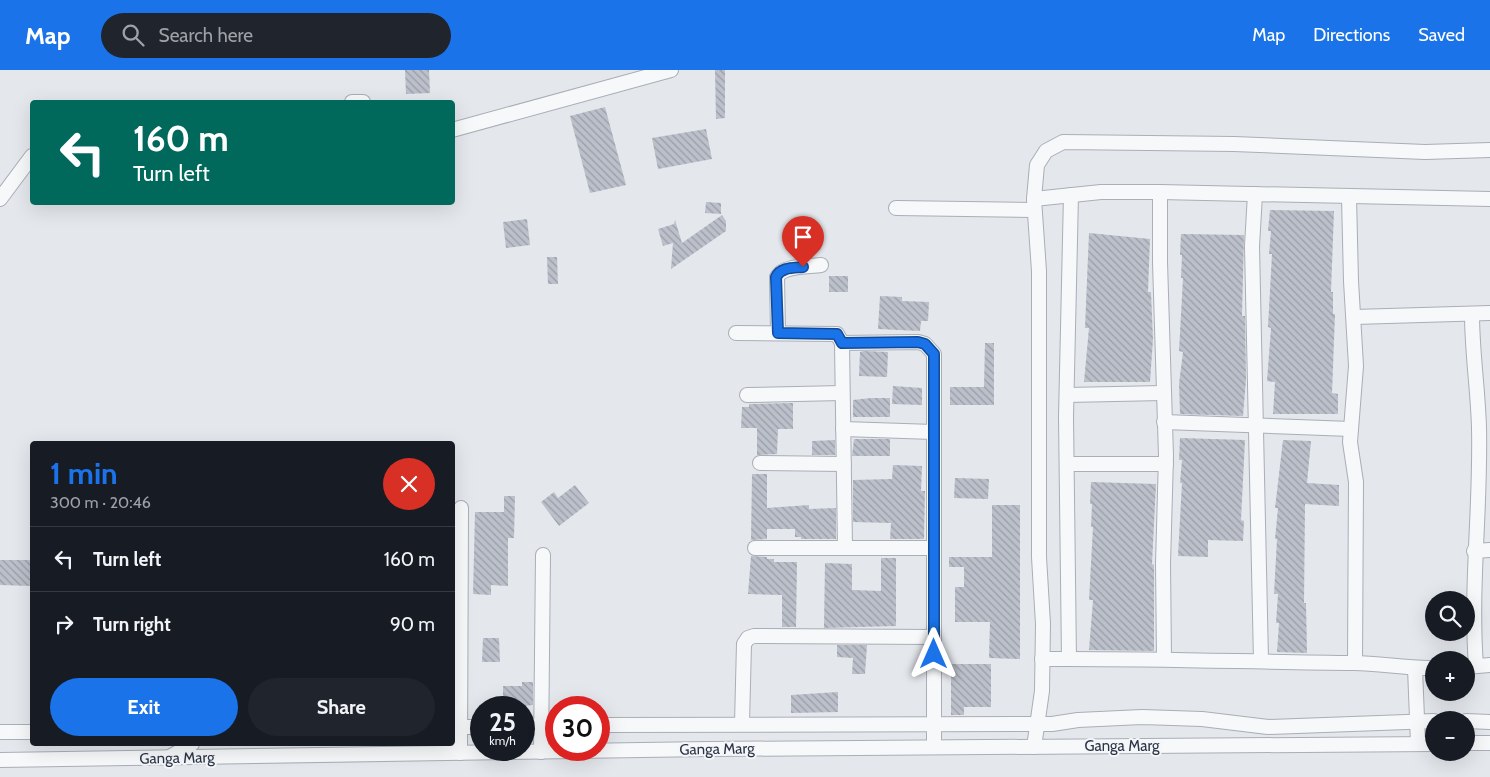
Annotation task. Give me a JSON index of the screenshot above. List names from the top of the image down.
{
  "streets": {
    "street": ["Ganga Marg"]
  },
  "page": {
    "header": "Map",
    "search": "Search here",
    "nav": ["Map", "Directions", "Saved"],
    "turn": ["160 m", "Turn left"],
    "heading": ["1 min", "300 m · 20:46"],
    "list": [
      {
        "name": "Turn left",
        "value": "160 m"
      },
      {
        "name": "Turn right",
        "value": "90 m"
      }
    ],
    "map_buttons": ["+", "−"],
    "buttons": ["Exit", "Share"],
    "speed": "25 km/h",
    "limit": "30"
  }
}
